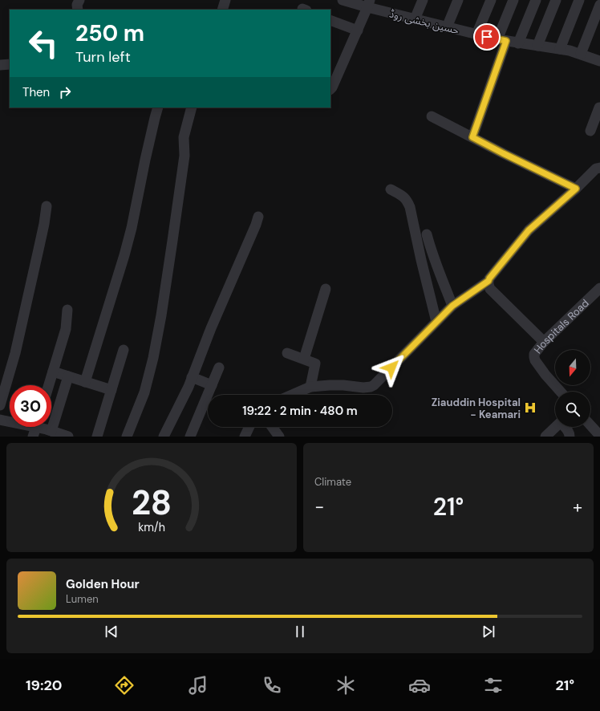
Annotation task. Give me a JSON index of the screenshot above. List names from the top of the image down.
{
  "streets": {
    "street": ["حسین بخشی روڈ", "Hospitals Road"]
  },
  "places": {
    "hospital": ["Ziauddin Hospital - Keamari"]
  },
  "north": "bottom",
  "page": {
    "turn": ["250 m", "Turn left"],
    "then": "Then",
    "limit": "30",
    "trip": "19:22 · 2 min · 480 m",
    "tile": "Climate",
    "heat": ["−", "21°", "+"],
    "song": ["Golden Hour", "Lumen"],
    "tabs": ["19:20", "21°"],
    "gauge": ["28", "km/h"]
  }
}
